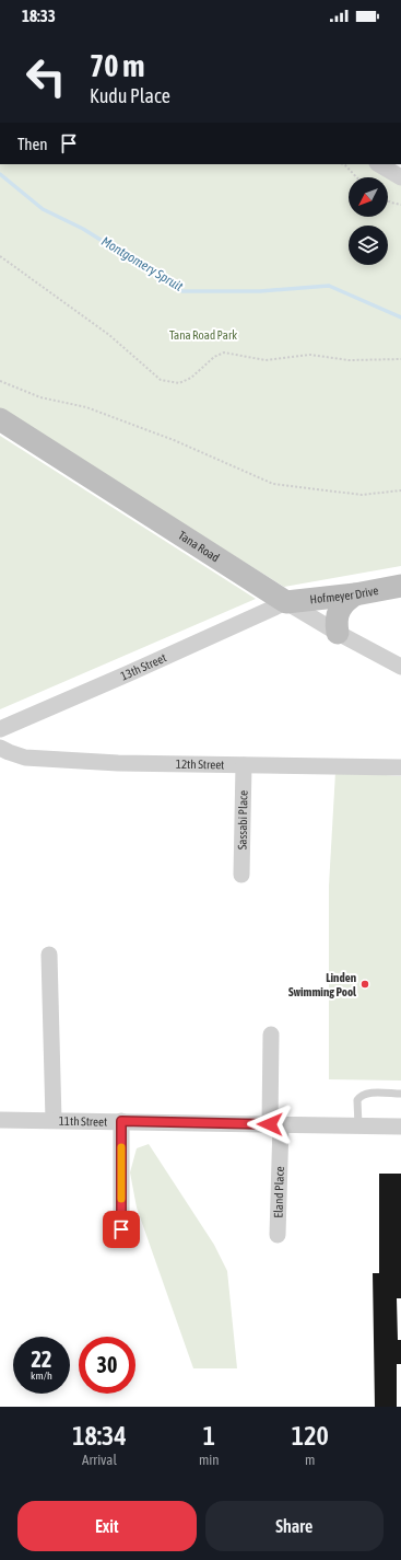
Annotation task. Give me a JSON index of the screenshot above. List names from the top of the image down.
{
  "streets": {
    "main road": ["Tana Road", "Hofmeyer Drive"],
    "street": [
      "13th Street",
      "12th Street",
      "Sassabi Place",
      "11th Street",
      "Eland Place"
    ]
  },
  "crossings": [
    ["Tana Road", "Hofmeyer Drive"],
    ["Tana Road", "13th Street"],
    ["Hofmeyer Drive", "13th Street"],
    ["12th Street", "Sassabi Place"],
    ["11th Street", "Eland Place"]
  ],
  "water": ["Montgomery Spruit"],
  "parks": ["Tana Road Park"],
  "places": ["Linden Swimming Pool"],
  "north": "bottom left",
  "page": {
    "status": "18:33",
    "turn": ["70 m", "Kudu Place"],
    "then": "Then",
    "speed": "22 km/h",
    "limit": "30",
    "eta": [
      "18:34",
      "Arrival",
      "1",
      "min",
      "120",
      "m"
    ],
    "buttons": ["Exit", "Share"]
  }
}
